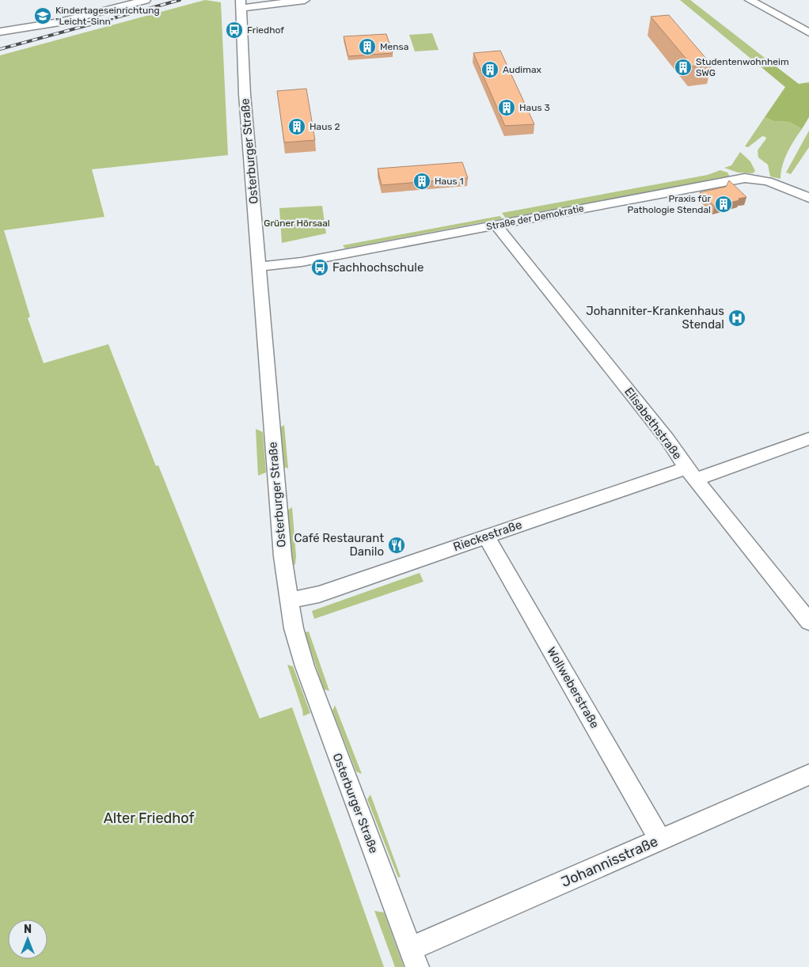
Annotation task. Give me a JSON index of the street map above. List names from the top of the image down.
{
  "streets": {
    "street": [
      "Osterburger Straße",
      "Straße der Demokratie",
      "Elisabethstraße",
      "Rieckestraße",
      "Wollweberstraße",
      "Johannisstraße"
    ]
  },
  "crossings": [
    ["Osterburger Straße", "Straße der Demokratie"],
    ["Osterburger Straße", "Rieckestraße"],
    ["Osterburger Straße", "Johannisstraße"],
    ["Straße der Demokratie", "Elisabethstraße"],
    ["Elisabethstraße", "Rieckestraße"],
    ["Rieckestraße", "Wollweberstraße"],
    ["Wollweberstraße", "Johannisstraße"]
  ],
  "parks": ["Grüner Hörsaal", "Alter Friedhof"],
  "places": {
    "school or university": ["Kindertageseinrichtung \"Leicht-Sinn\""],
    "bus stop": ["Friedhof", "Fachhochschule"],
    "building": [
      "Mensa",
      "Studentenwohnheim SWG",
      "Audimax",
      "Haus 3",
      "Haus 2",
      "Haus 1",
      "Praxis für Pathologie Stendal"
    ],
    "hospital": ["Johanniter-Krankenhaus Stendal"],
    "restaurant": ["Café Restaurant Danilo"]
  },
  "north": "top"
}
